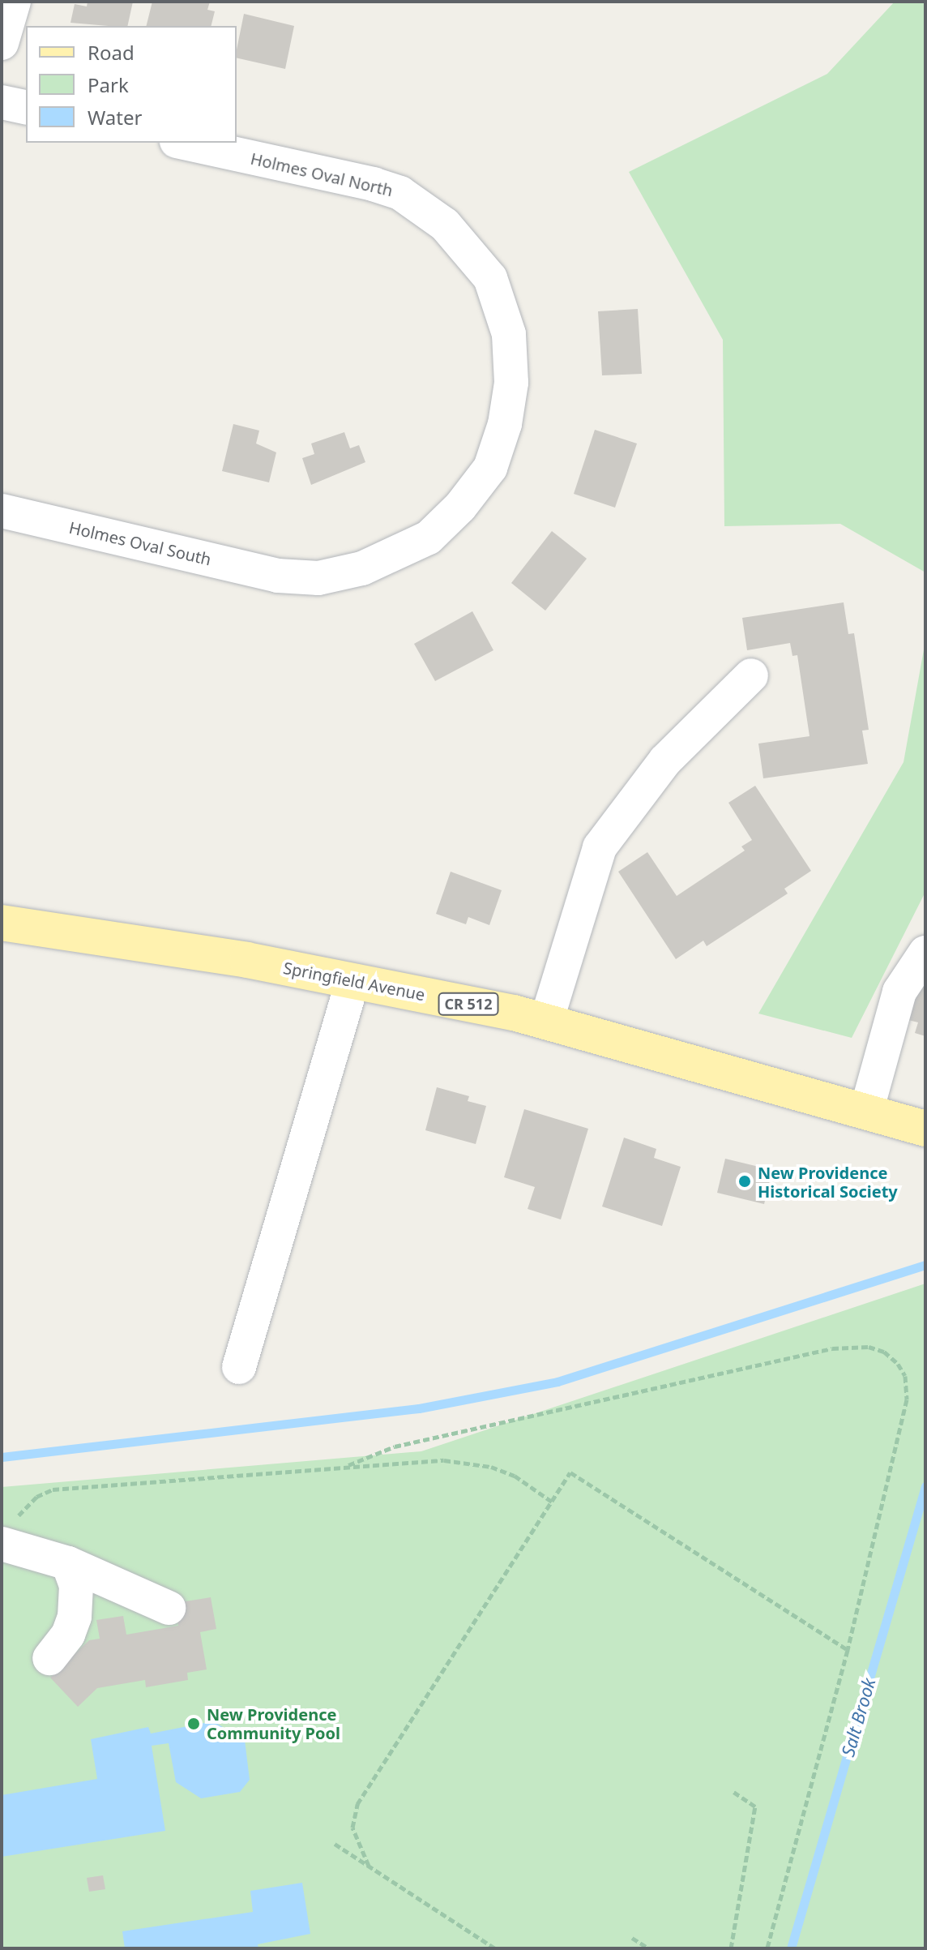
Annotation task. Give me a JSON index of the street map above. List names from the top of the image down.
{
  "streets": {
    "main road": ["Springfield Avenue", "CR 512"],
    "street": ["Holmes Oval North", "Holmes Oval South"]
  },
  "crossings": [
    ["Holmes Oval North", "Holmes Oval South"]
  ],
  "water": ["Salt Brook"],
  "places": ["New Providence Historical Society", "New Providence Community Pool"],
  "legend": ["Road", "Park", "Water"]
}
